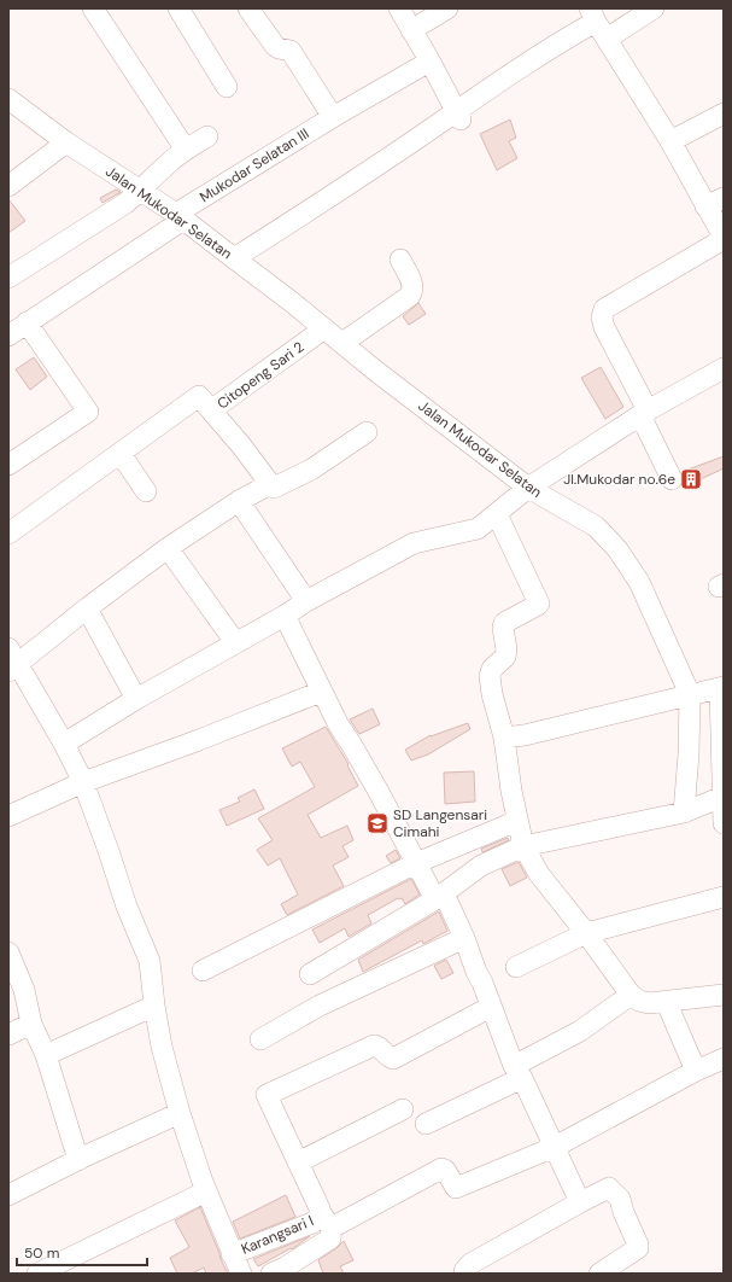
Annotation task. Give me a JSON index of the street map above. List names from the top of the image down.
{
  "streets": {
    "street": [
      "Mukodar Selatan III",
      "Jalan Mukodar Selatan",
      "Citopeng Sari 2",
      "Karangsari I"
    ]
  },
  "crossings": [
    ["Mukodar Selatan III", "Jalan Mukodar Selatan"],
    ["Jalan Mukodar Selatan", "Citopeng Sari 2"]
  ],
  "places": {
    "building": ["Jl.Mukodar no.6e"],
    "school or university": ["SD Langensari Cimahi"]
  },
  "scale_bar": "50 m"
}
